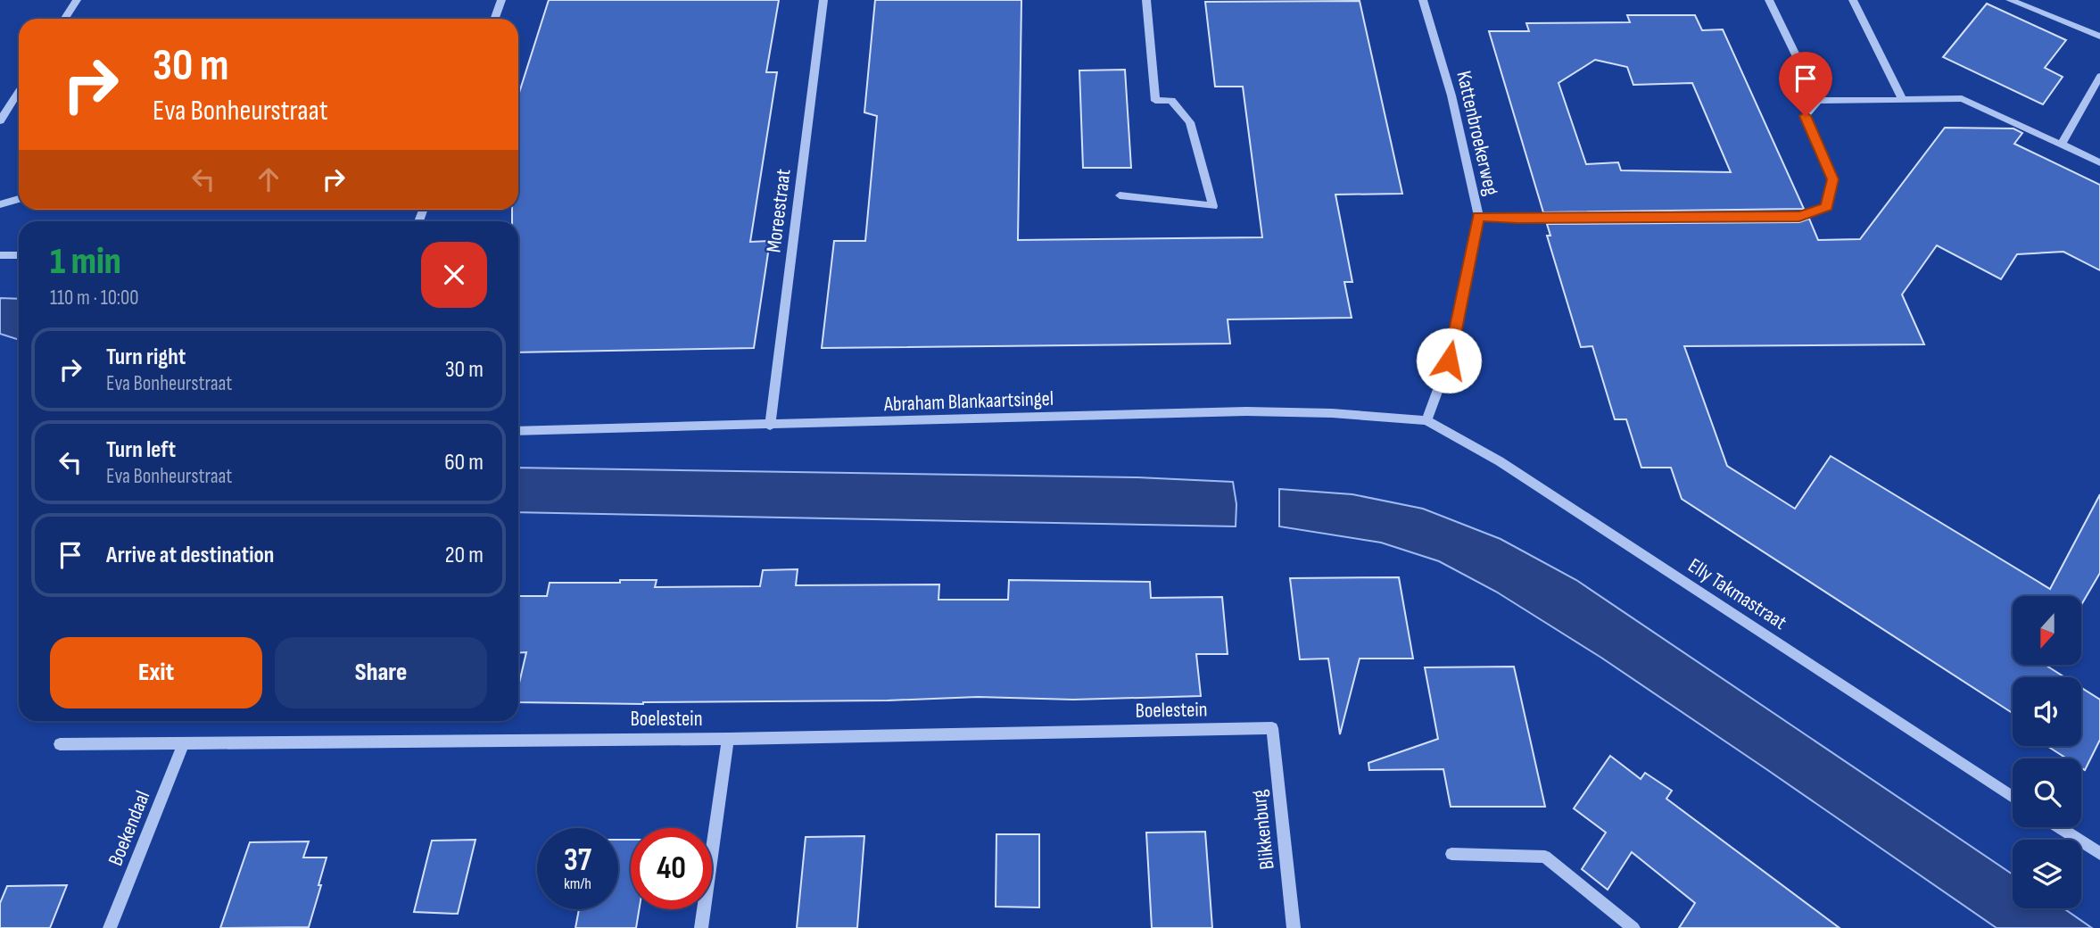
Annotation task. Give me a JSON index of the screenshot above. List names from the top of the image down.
{
  "streets": {
    "street": [
      "Kattenbroekerweg",
      "Moreestraat",
      "Abraham Blankaartsingel",
      "Elly Takmastraat",
      "Boelestein",
      "Boekendaal",
      "Blikkenburg"
    ]
  },
  "crossings": [
    ["Kattenbroekerweg", "Abraham Blankaartsingel"],
    ["Kattenbroekerweg", "Elly Takmastraat"],
    ["Moreestraat", "Abraham Blankaartsingel"],
    ["Abraham Blankaartsingel", "Elly Takmastraat"],
    ["Boelestein", "Boekendaal"],
    ["Boelestein", "Blikkenburg"]
  ],
  "north": "bottom",
  "page": {
    "turn": ["30 m", "Eva Bonheurstraat"],
    "heading": ["1 min", "110 m · 10:00"],
    "list": [
      {
        "name": "Turn right",
        "note": "Eva Bonheurstraat",
        "value": "30 m"
      },
      {
        "name": "Turn left",
        "note": "Eva Bonheurstraat",
        "value": "60 m"
      },
      {
        "name": "Arrive at destination",
        "value": "20 m"
      }
    ],
    "buttons": ["Exit", "Share"],
    "speed": "37 km/h",
    "limit": "40"
  }
}
